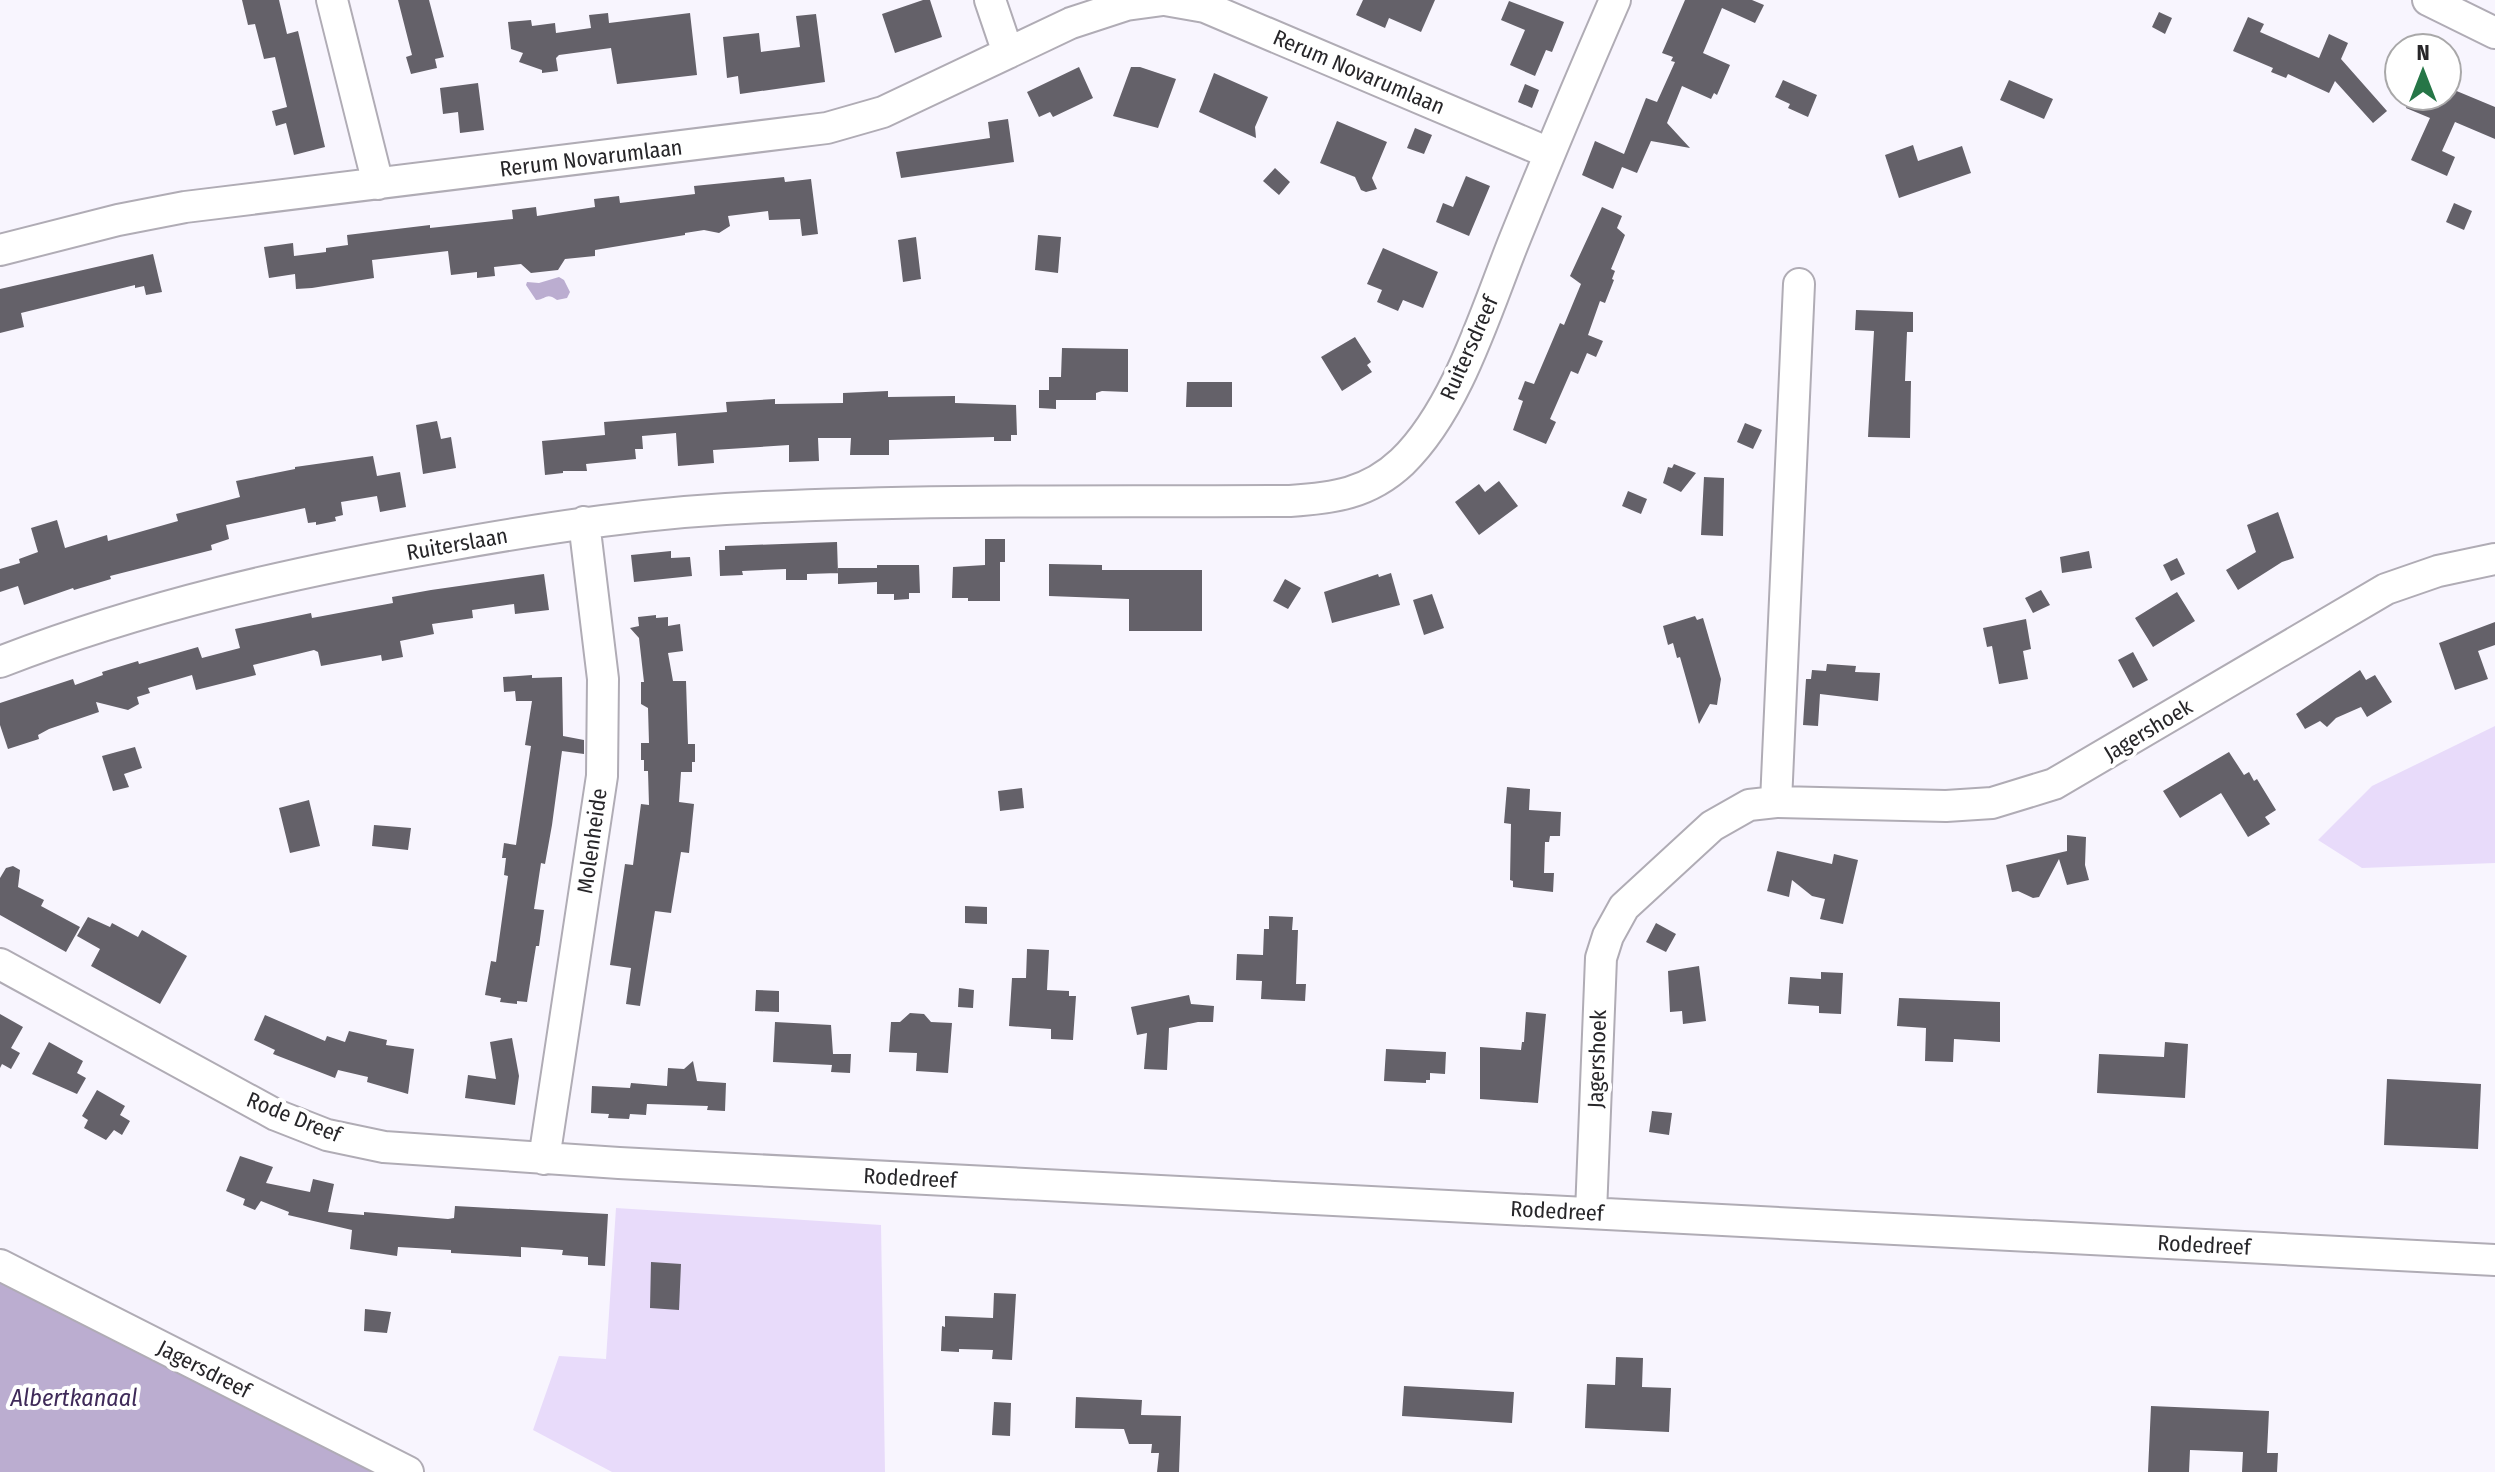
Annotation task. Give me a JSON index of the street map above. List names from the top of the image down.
{
  "streets": {
    "street": [
      "Rerum Novarumlaan",
      "Ruitersdreef",
      "Ruiterslaan",
      "Jagershoek",
      "Molenheide",
      "Rode Dreef",
      "Rodedreef",
      "Jagersdreef"
    ]
  },
  "crossings": [
    ["Rerum Novarumlaan", "Ruitersdreef"],
    ["Ruitersdreef", "Ruiterslaan"],
    ["Ruiterslaan", "Molenheide"],
    ["Jagershoek", "Rodedreef"],
    ["Molenheide", "Rode Dreef"],
    ["Rode Dreef", "Rodedreef"]
  ],
  "water": ["Albertkanaal"],
  "north": "top"
}
